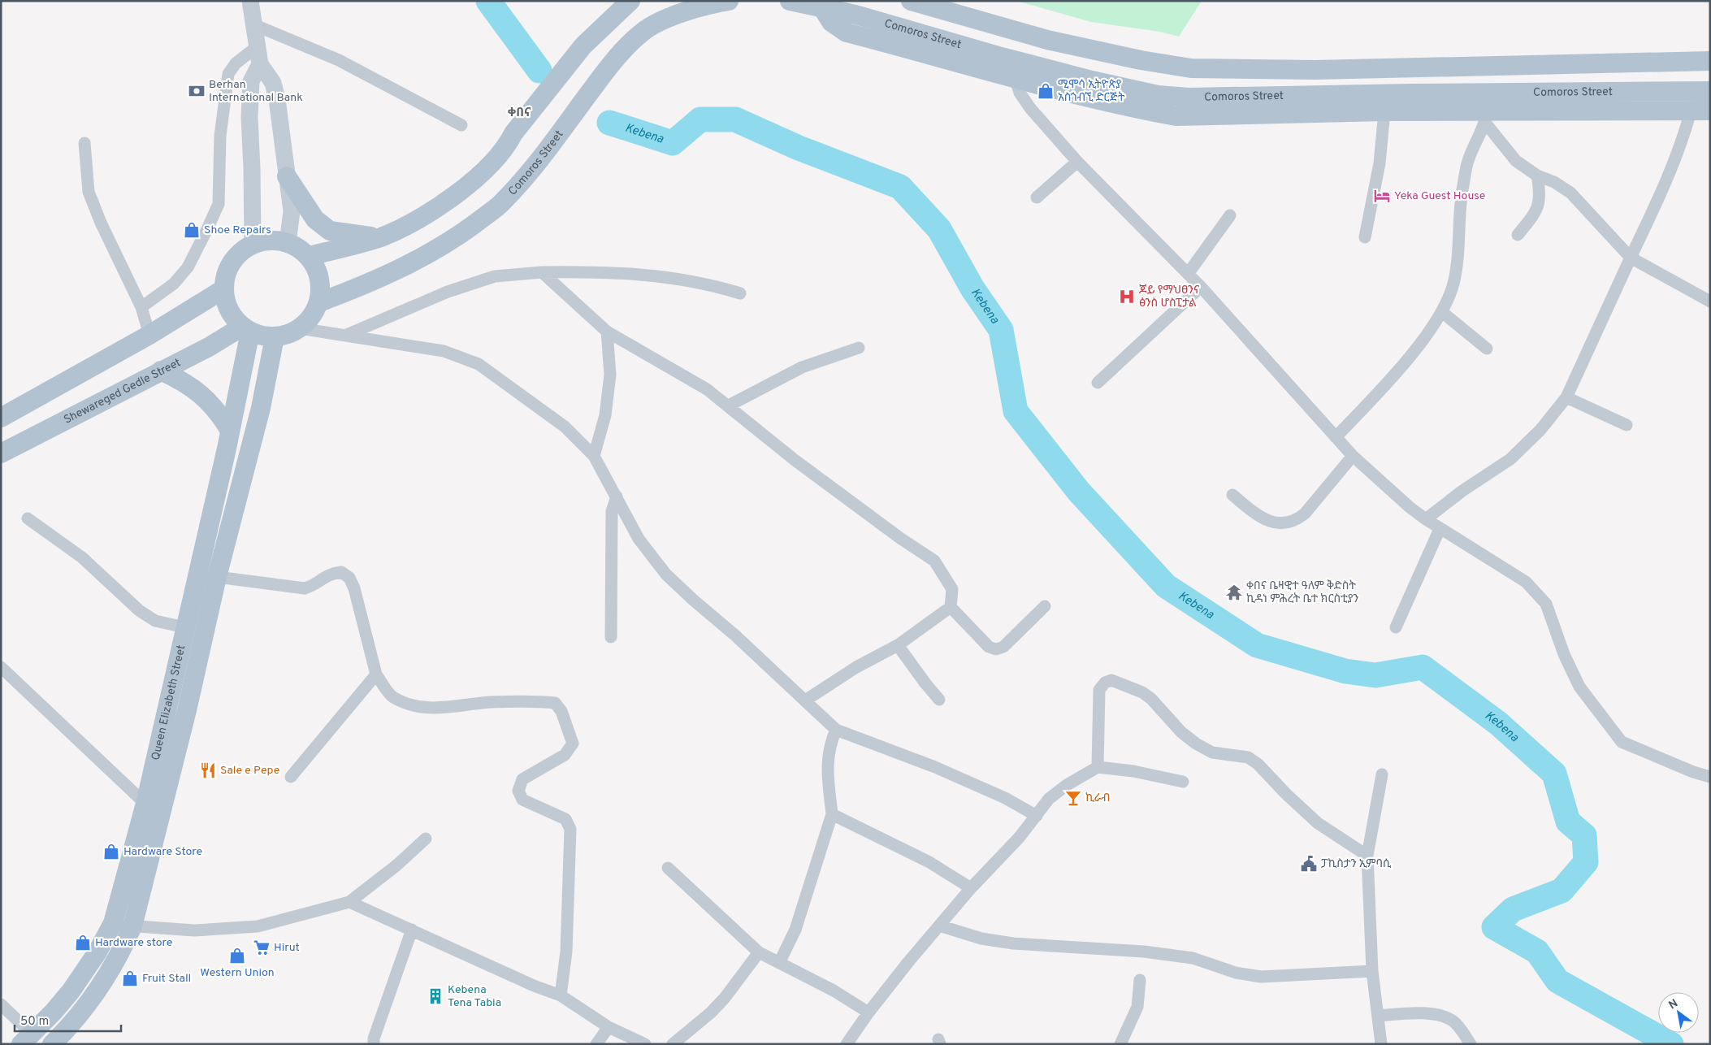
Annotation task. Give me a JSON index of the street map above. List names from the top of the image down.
{
  "streets": {
    "main road": ["Comoros Street", "Shewareged Gedle Street", "Queen Elizabeth Street"]
  },
  "crossings": [
    ["Comoros Street", "Shewareged Gedle Street"],
    ["Comoros Street", "Queen Elizabeth Street"],
    ["Shewareged Gedle Street", "Queen Elizabeth Street"]
  ],
  "districts": ["ቀበና"],
  "water": ["Kebena"],
  "places": {
    "bank": ["Berhan International Bank"],
    "shop": [
      "ሚሞሳ ኢትዮጵያ አስጎብኚ ድርጅት",
      "Shoe Repairs",
      "Hardware Store",
      "Hardware store",
      "Western Union",
      "Fruit Stall"
    ],
    "hotel": ["Yeka Guest House"],
    "hospital": ["ጆይ የማህፀንና ፅንስ ሆስፒታል"],
    "temple": ["ቀበና ቤዛዊተ ዓለም ቅድስት ኪዳነ ምሕረት ቤተ ክርስቲያን"],
    "restaurant": ["Sale e Pepe"],
    "bar": ["ኪራብ"],
    "public building": ["ፓኪስታን ኢምባሲ"],
    "supermarket": ["Hirut"],
    "building": ["Kebena Tena Tabia"]
  },
  "scale_bar": "50 m",
  "north": "top left"
}
